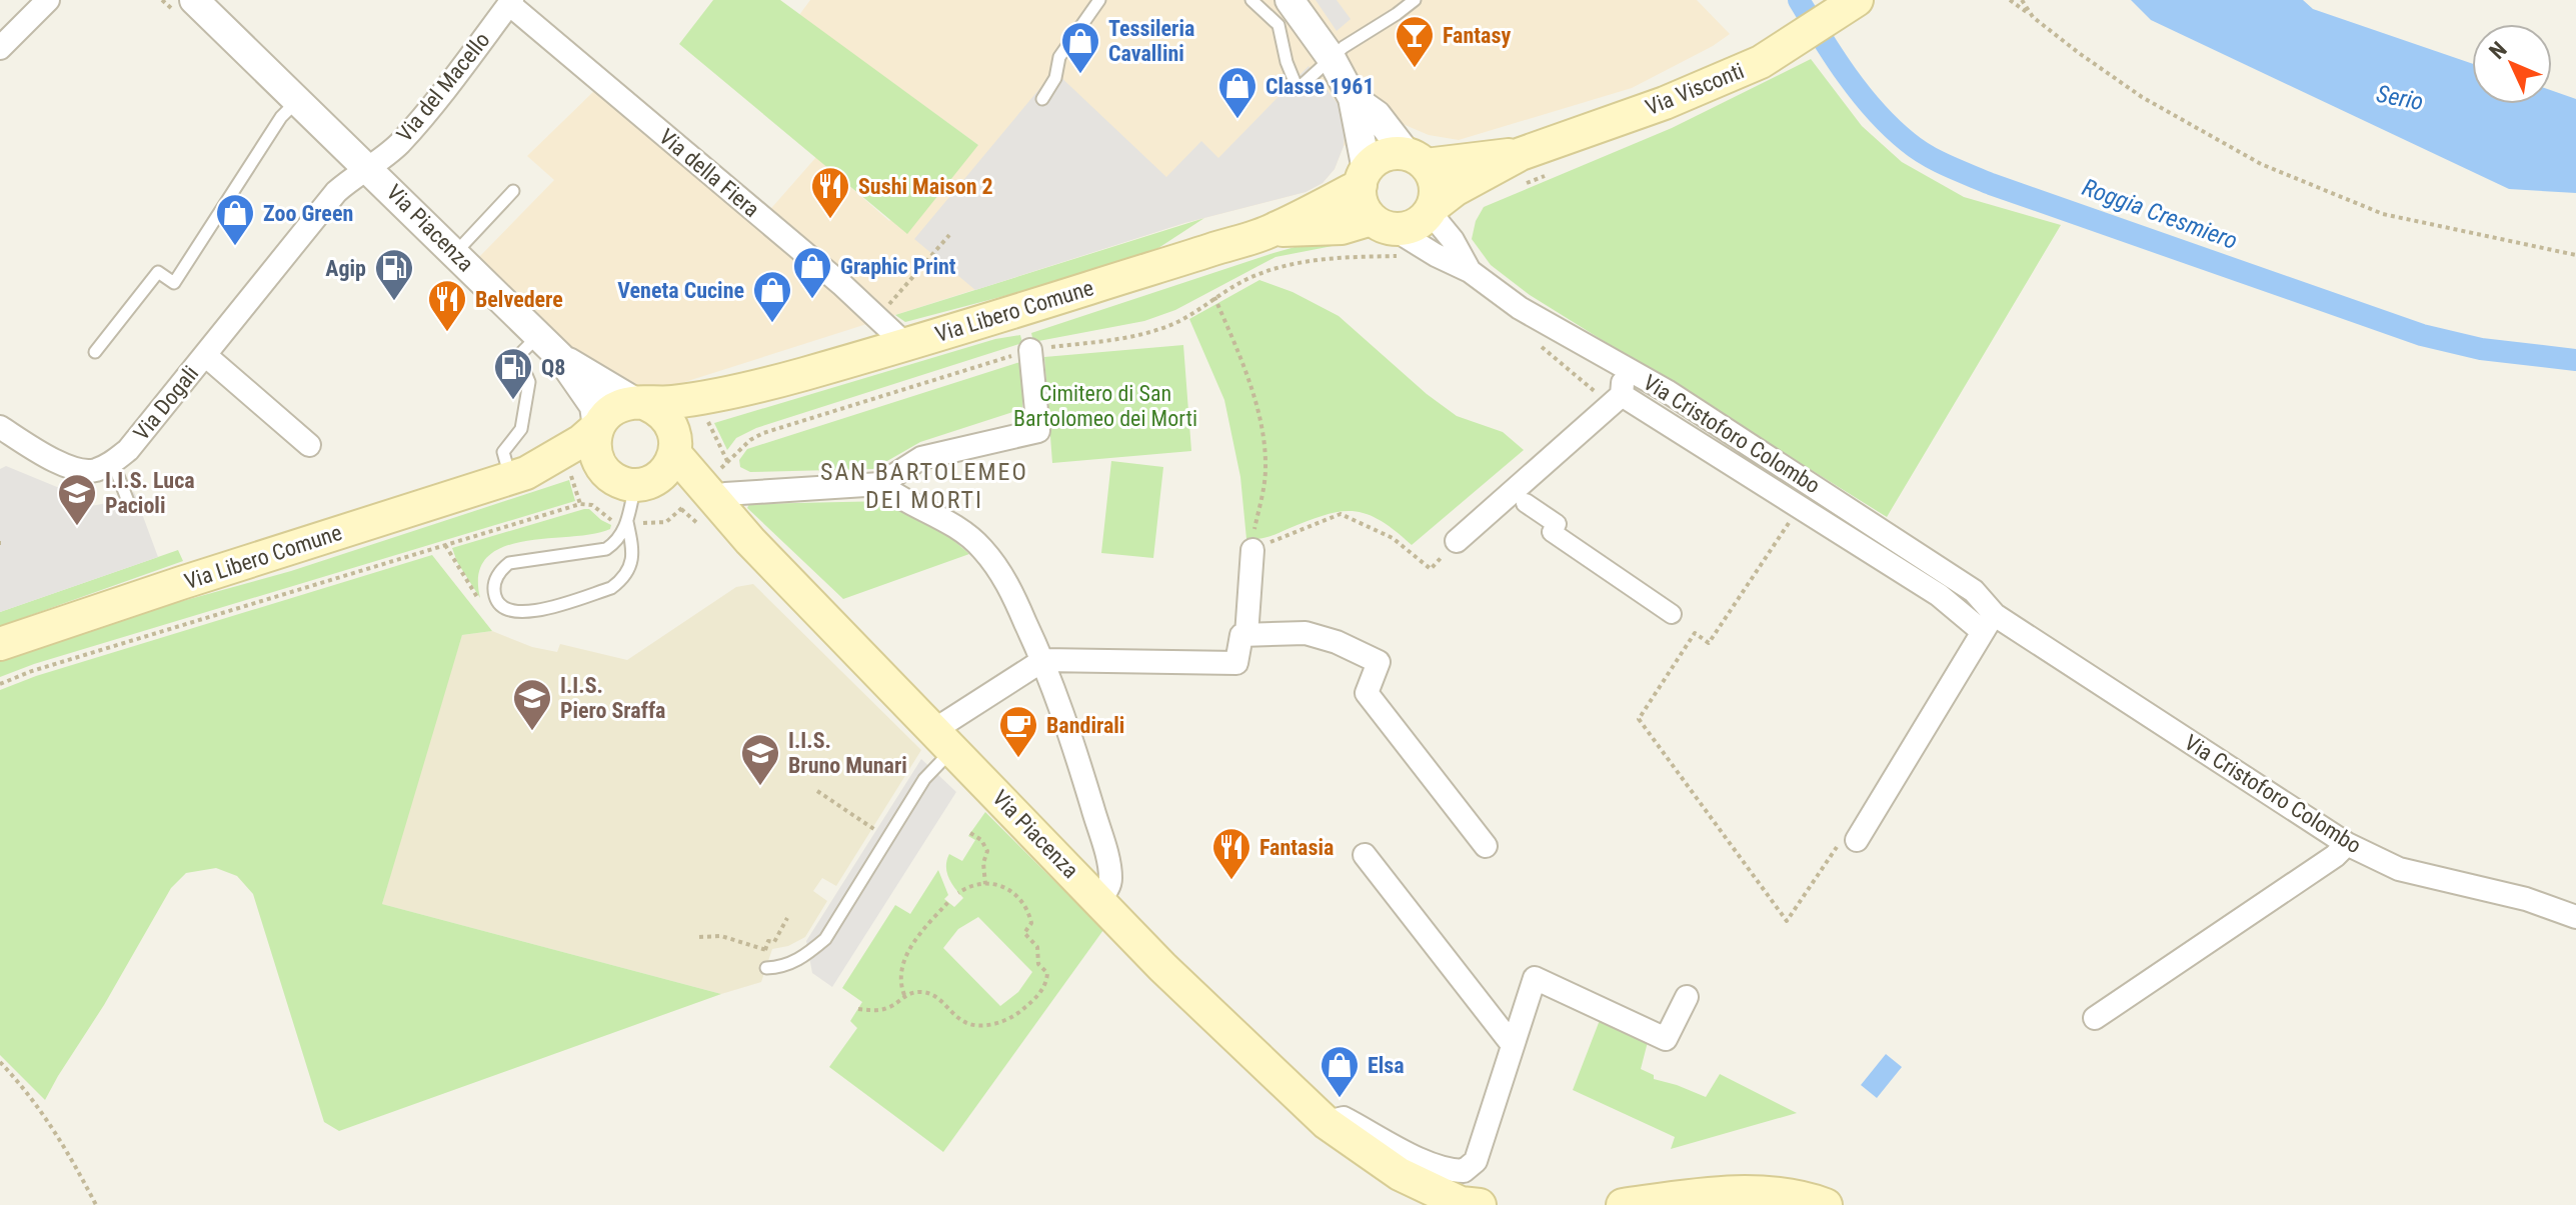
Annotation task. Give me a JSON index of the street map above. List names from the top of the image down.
{
  "streets": {
    "main road": ["Via Visconti", "Via Piacenza", "Via Libero Comune"],
    "street": [
      "Via del Macello",
      "Via della Fiera",
      "Via Dogali",
      "Via Cristoforo Colombo"
    ]
  },
  "crossings": [
    ["Via del Macello", "Via della Fiera"],
    ["Via del Macello", "Via Piacenza"],
    ["Via del Macello", "Via Dogali"],
    ["Via Visconti", "Via Libero Comune"],
    ["Via Visconti", "Via Cristoforo Colombo"],
    ["Via della Fiera", "Via Libero Comune"],
    ["Via Piacenza", "Via Libero Comune"],
    ["Via Piacenza", "Via Dogali"],
    ["Via Libero Comune", "Via Cristoforo Colombo"]
  ],
  "districts": ["SAN BARTOLEMEO DEI MORTI"],
  "water": ["Serio", "Roggia Cresmiero"],
  "parks": ["Cimitero di San Bartolomeo dei Morti"],
  "places": {
    "bar": ["Fantasy"],
    "shop": [
      "Tessileria Cavallini",
      "Classe 1961",
      "Zoo Green",
      "Graphic Print",
      "Veneta Cucine",
      "Elsa"
    ],
    "restaurant": ["Sushi Maison 2", "Belvedere", "Fantasia"],
    "fuel station": ["Agip", "Q8"],
    "school or university": ["I.I.S. Luca Pacioli", "I.I.S. Piero Sraffa", "I.I.S. Bruno Munari"],
    "cafe": ["Bandirali"]
  },
  "north": "top left"
}
